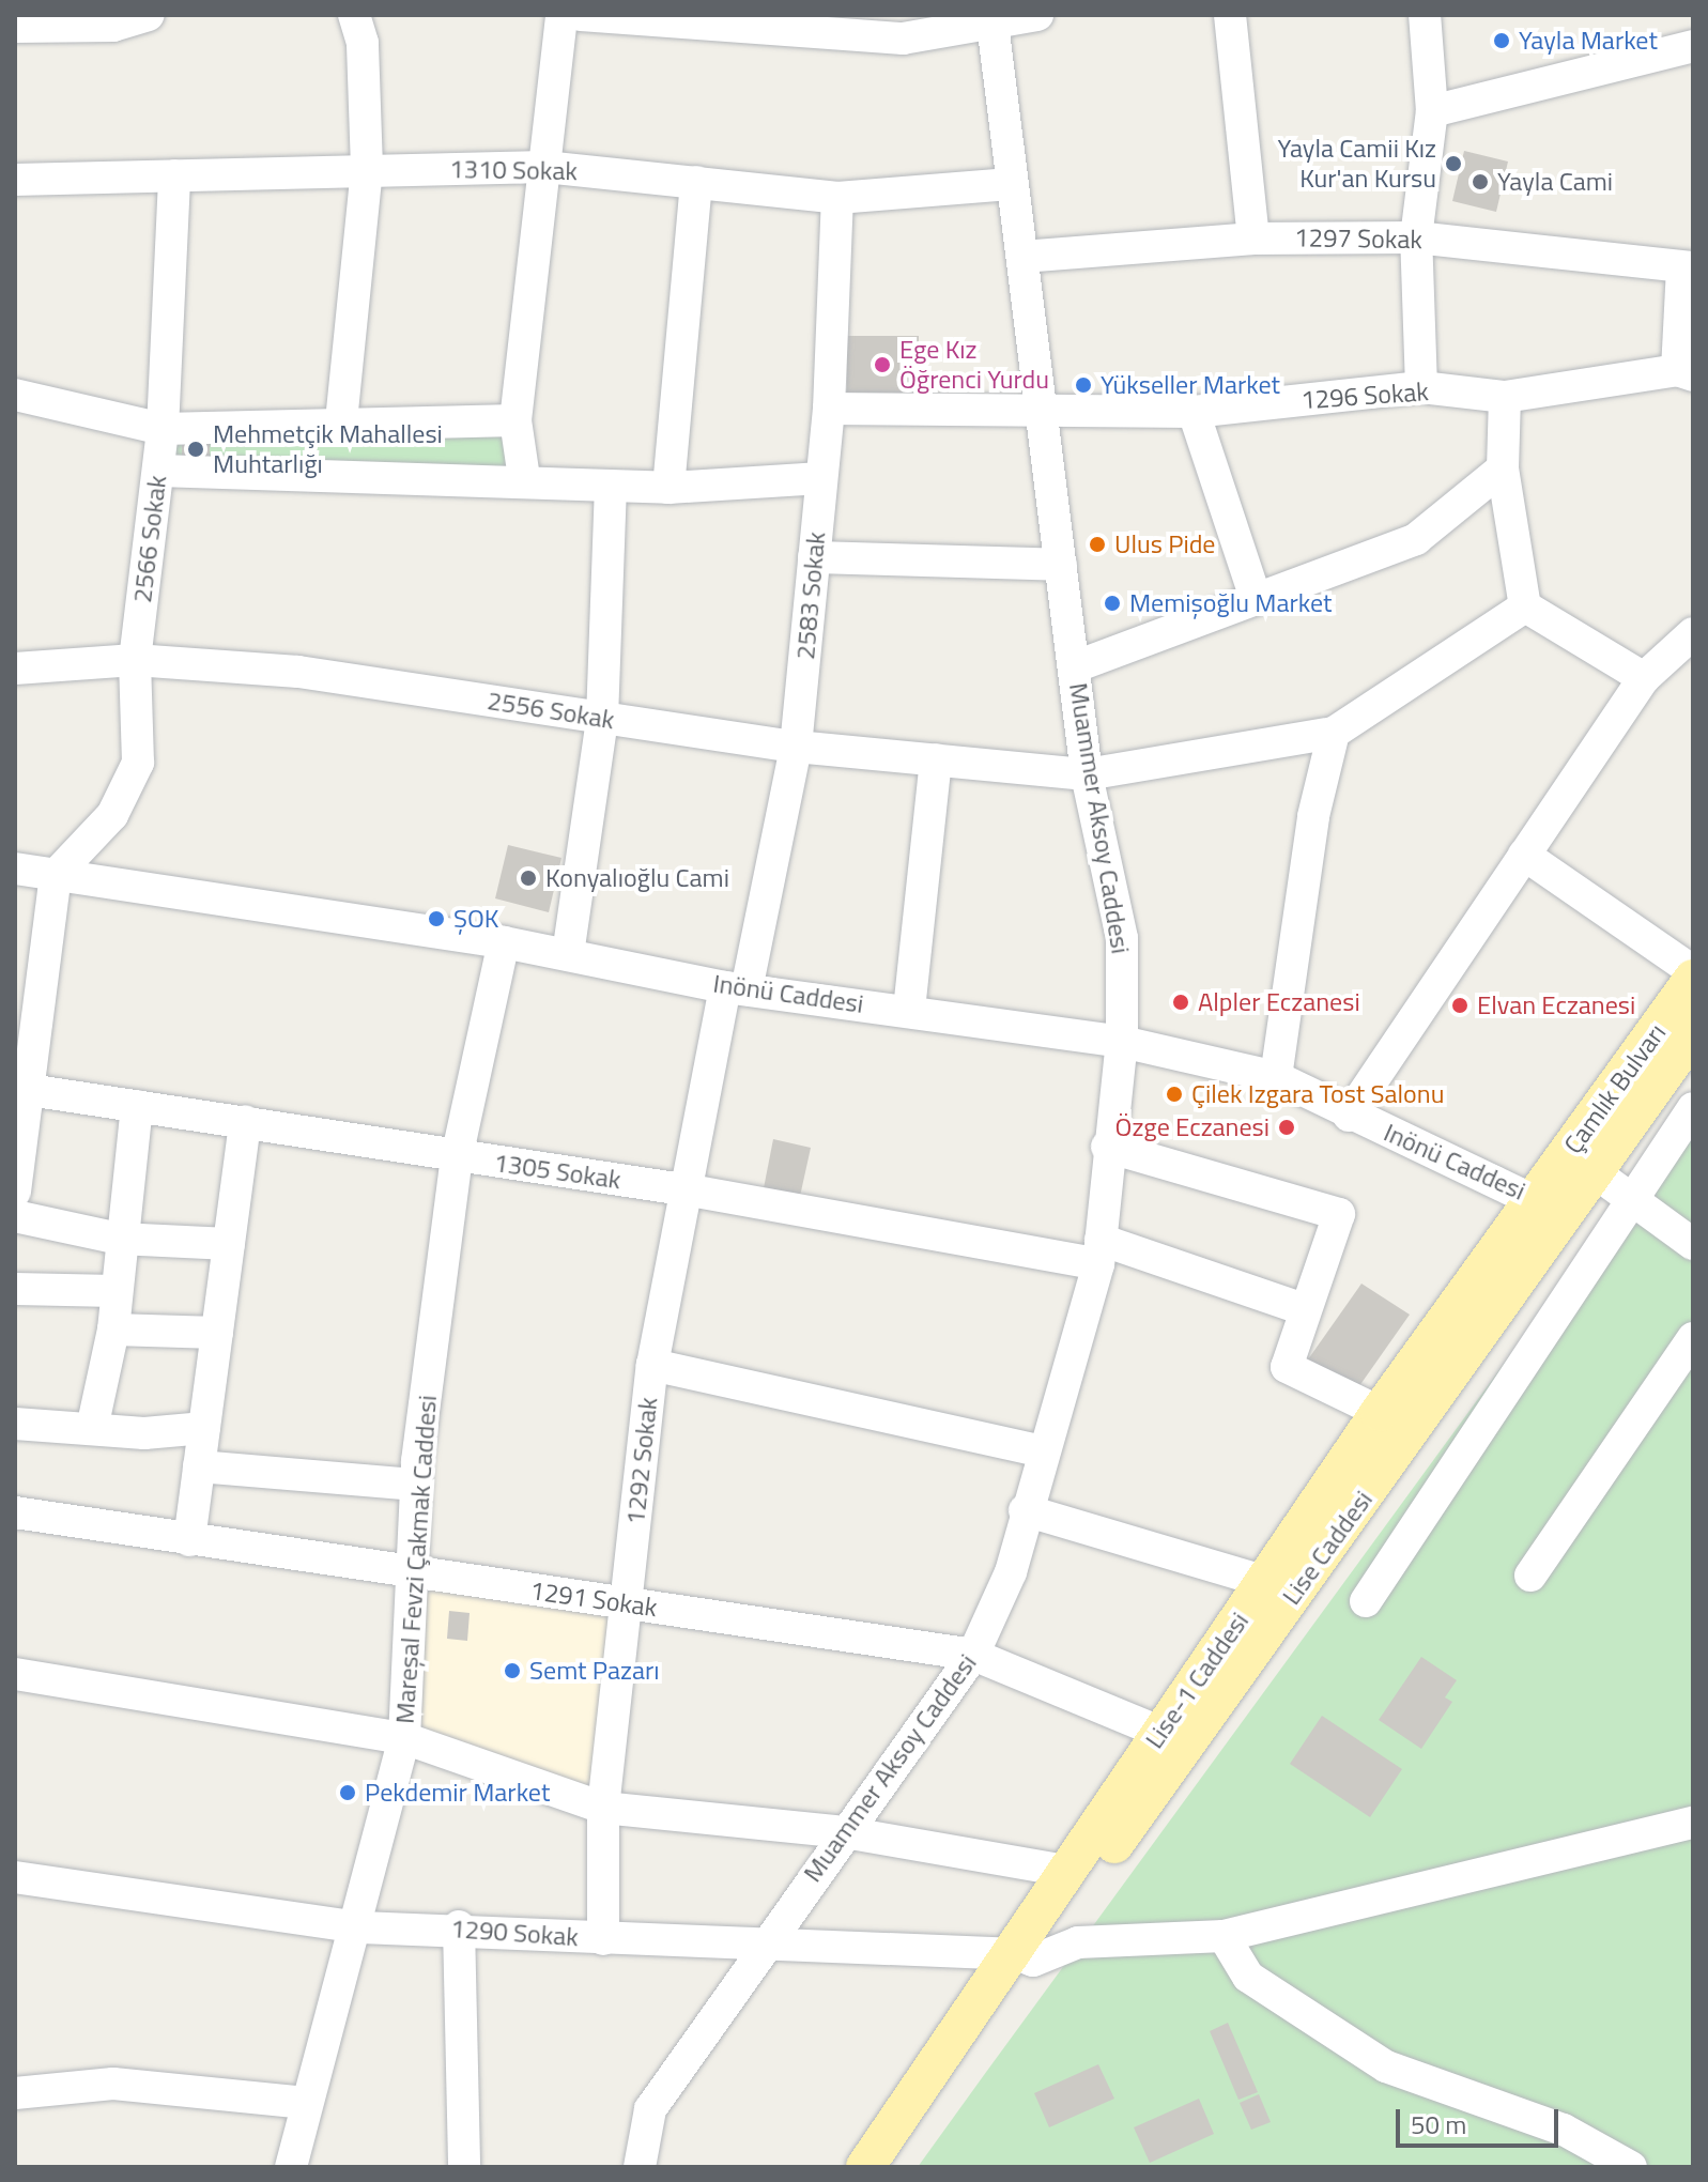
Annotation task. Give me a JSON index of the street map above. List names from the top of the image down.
{
  "streets": {
    "main road": ["Çamlık Bulvarı", "Lise Caddesi", "Lise-1 Caddesi"],
    "street": [
      "1310 Sokak",
      "1297 Sokak",
      "1296 Sokak",
      "2566 Sokak",
      "2583 Sokak",
      "2556 Sokak",
      "Muammer Aksoy Caddesi",
      "Inönü Caddesi",
      "1305 Sokak",
      "1292 Sokak",
      "Mareşal Fevzi Çakmak Caddesi",
      "1291 Sokak",
      "1290 Sokak"
    ]
  },
  "crossings": [
    ["1310 Sokak", "2566 Sokak"],
    ["1310 Sokak", "2583 Sokak"],
    ["1310 Sokak", "Muammer Aksoy Caddesi"],
    ["1297 Sokak", "Muammer Aksoy Caddesi"],
    ["1296 Sokak", "2583 Sokak"],
    ["1296 Sokak", "Muammer Aksoy Caddesi"],
    ["2566 Sokak", "2556 Sokak"],
    ["2566 Sokak", "Inönü Caddesi"],
    ["2583 Sokak", "2556 Sokak"],
    ["2583 Sokak", "Inönü Caddesi"],
    ["2583 Sokak", "1292 Sokak"],
    ["2556 Sokak", "Muammer Aksoy Caddesi"],
    ["Muammer Aksoy Caddesi", "Inönü Caddesi"],
    ["Muammer Aksoy Caddesi", "1305 Sokak"],
    ["Muammer Aksoy Caddesi", "1291 Sokak"],
    ["Muammer Aksoy Caddesi", "1290 Sokak"],
    ["Inönü Caddesi", "Çamlık Bulvarı"],
    ["Inönü Caddesi", "1292 Sokak"],
    ["Inönü Caddesi", "Lise Caddesi"],
    ["Inönü Caddesi", "Mareşal Fevzi Çakmak Caddesi"],
    ["Inönü Caddesi", "Lise-1 Caddesi"],
    ["Çamlık Bulvarı", "Lise Caddesi"],
    ["Çamlık Bulvarı", "Lise-1 Caddesi"],
    ["1305 Sokak", "1292 Sokak"],
    ["1305 Sokak", "Mareşal Fevzi Çakmak Caddesi"],
    ["1292 Sokak", "1291 Sokak"],
    ["1292 Sokak", "1290 Sokak"],
    ["Lise Caddesi", "Lise-1 Caddesi"],
    ["Lise Caddesi", "1290 Sokak"],
    ["Mareşal Fevzi Çakmak Caddesi", "1291 Sokak"],
    ["Mareşal Fevzi Çakmak Caddesi", "1290 Sokak"],
    ["1291 Sokak", "Lise-1 Caddesi"],
    ["Lise-1 Caddesi", "1290 Sokak"]
  ],
  "places": [
    "Yayla Market",
    "Yayla Camii Kız Kur'an Kursu",
    "Yayla Cami",
    "Ege Kız Öğrenci Yurdu",
    "Yükseller Market",
    "Mehmetçik Mahallesi Muhtarlığı",
    "Ulus Pide",
    "Memişoğlu Market",
    "Konyalıoğlu Cami",
    "ŞOK",
    "Alpler Eczanesi",
    "Elvan Eczanesi",
    "Çilek Izgara Tost Salonu",
    "Özge Eczanesi",
    "Semt Pazarı",
    "Pekdemir Market"
  ],
  "scale_bar": "50 m"
}
